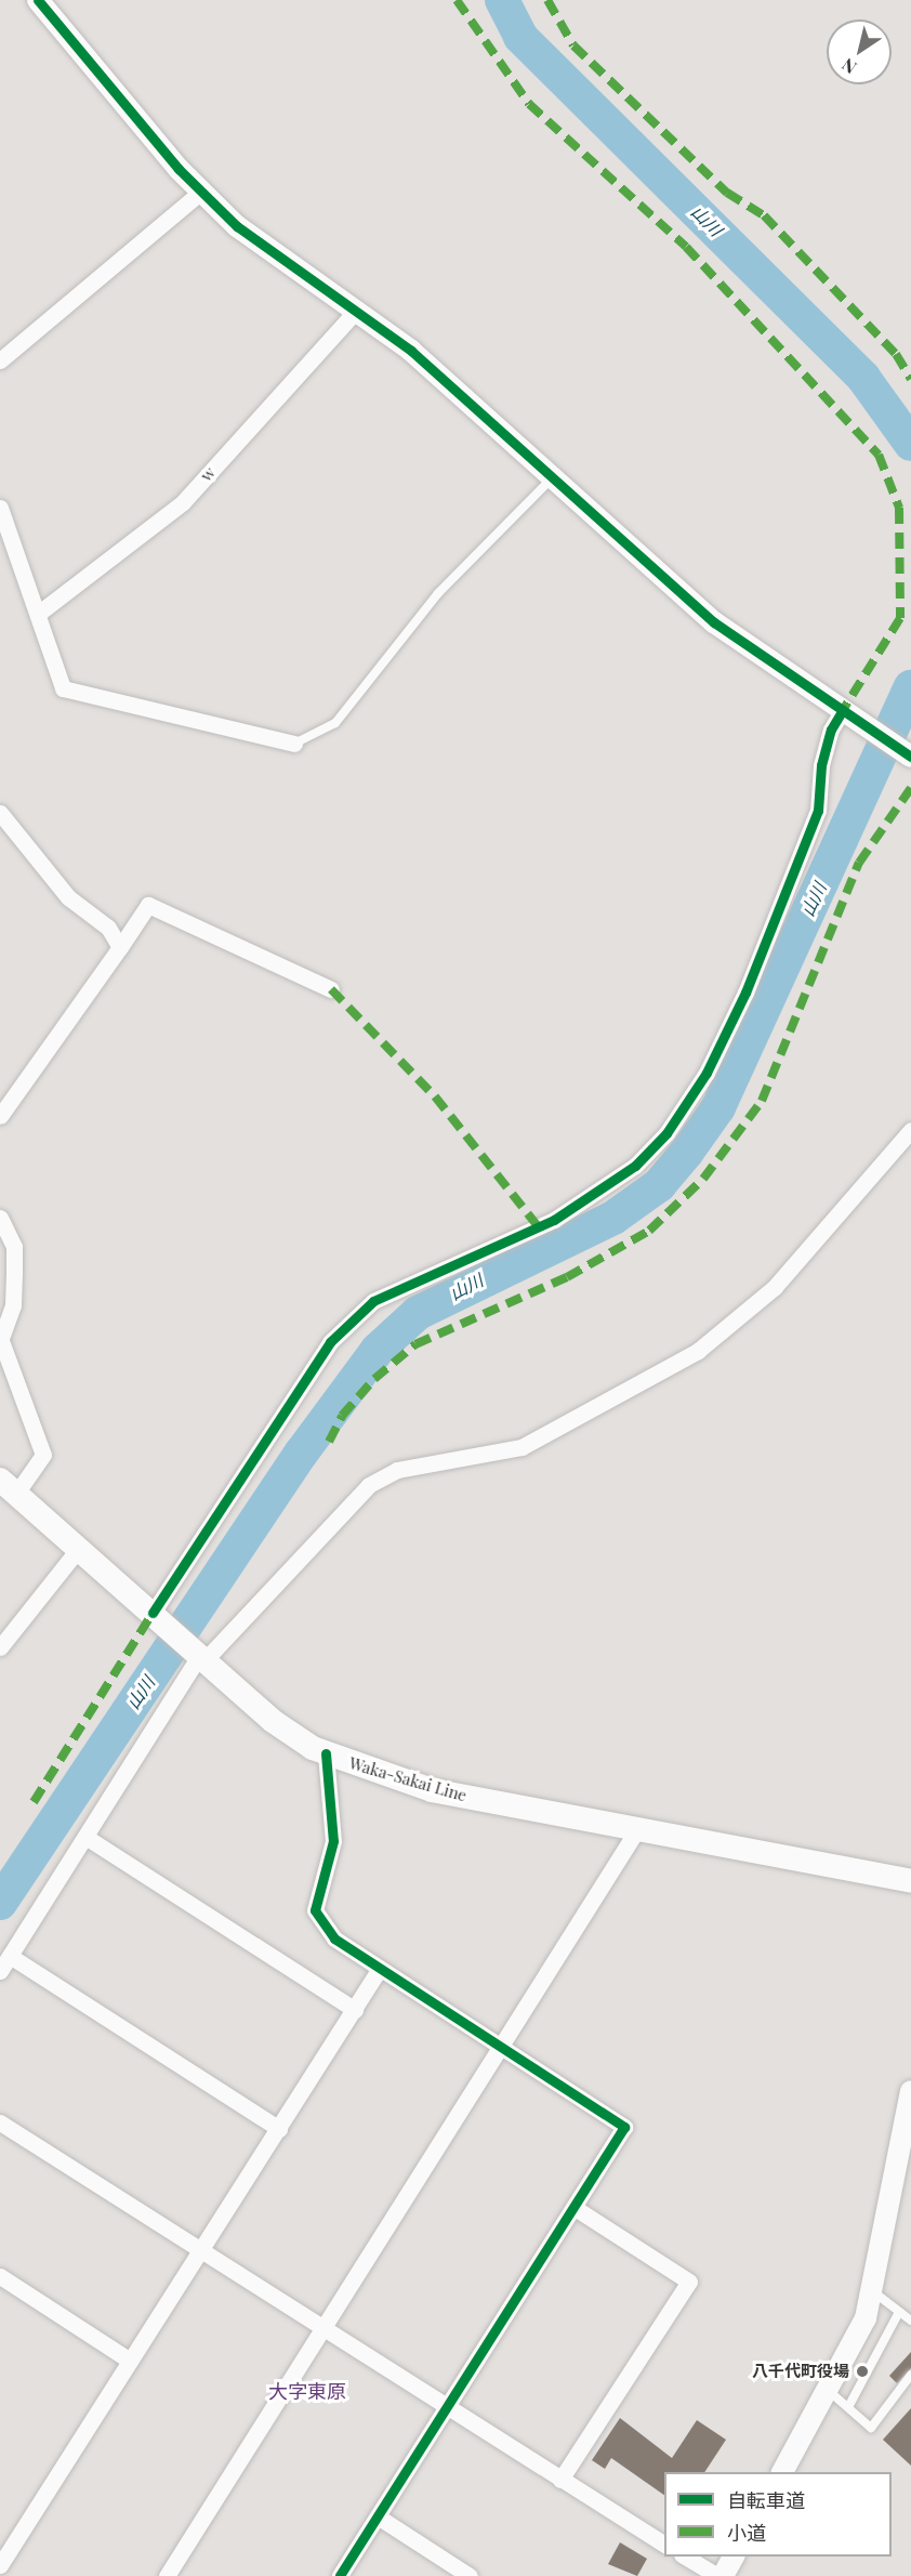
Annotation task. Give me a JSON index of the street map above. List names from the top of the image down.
{
  "streets": {
    "main road": ["Waka-Sakai Line"],
    "street": ["w"]
  },
  "districts": ["大字東原"],
  "water": ["山川"],
  "places": ["八千代町役場"],
  "legend": ["自転車道", "小道"],
  "north": "bottom left"
}
